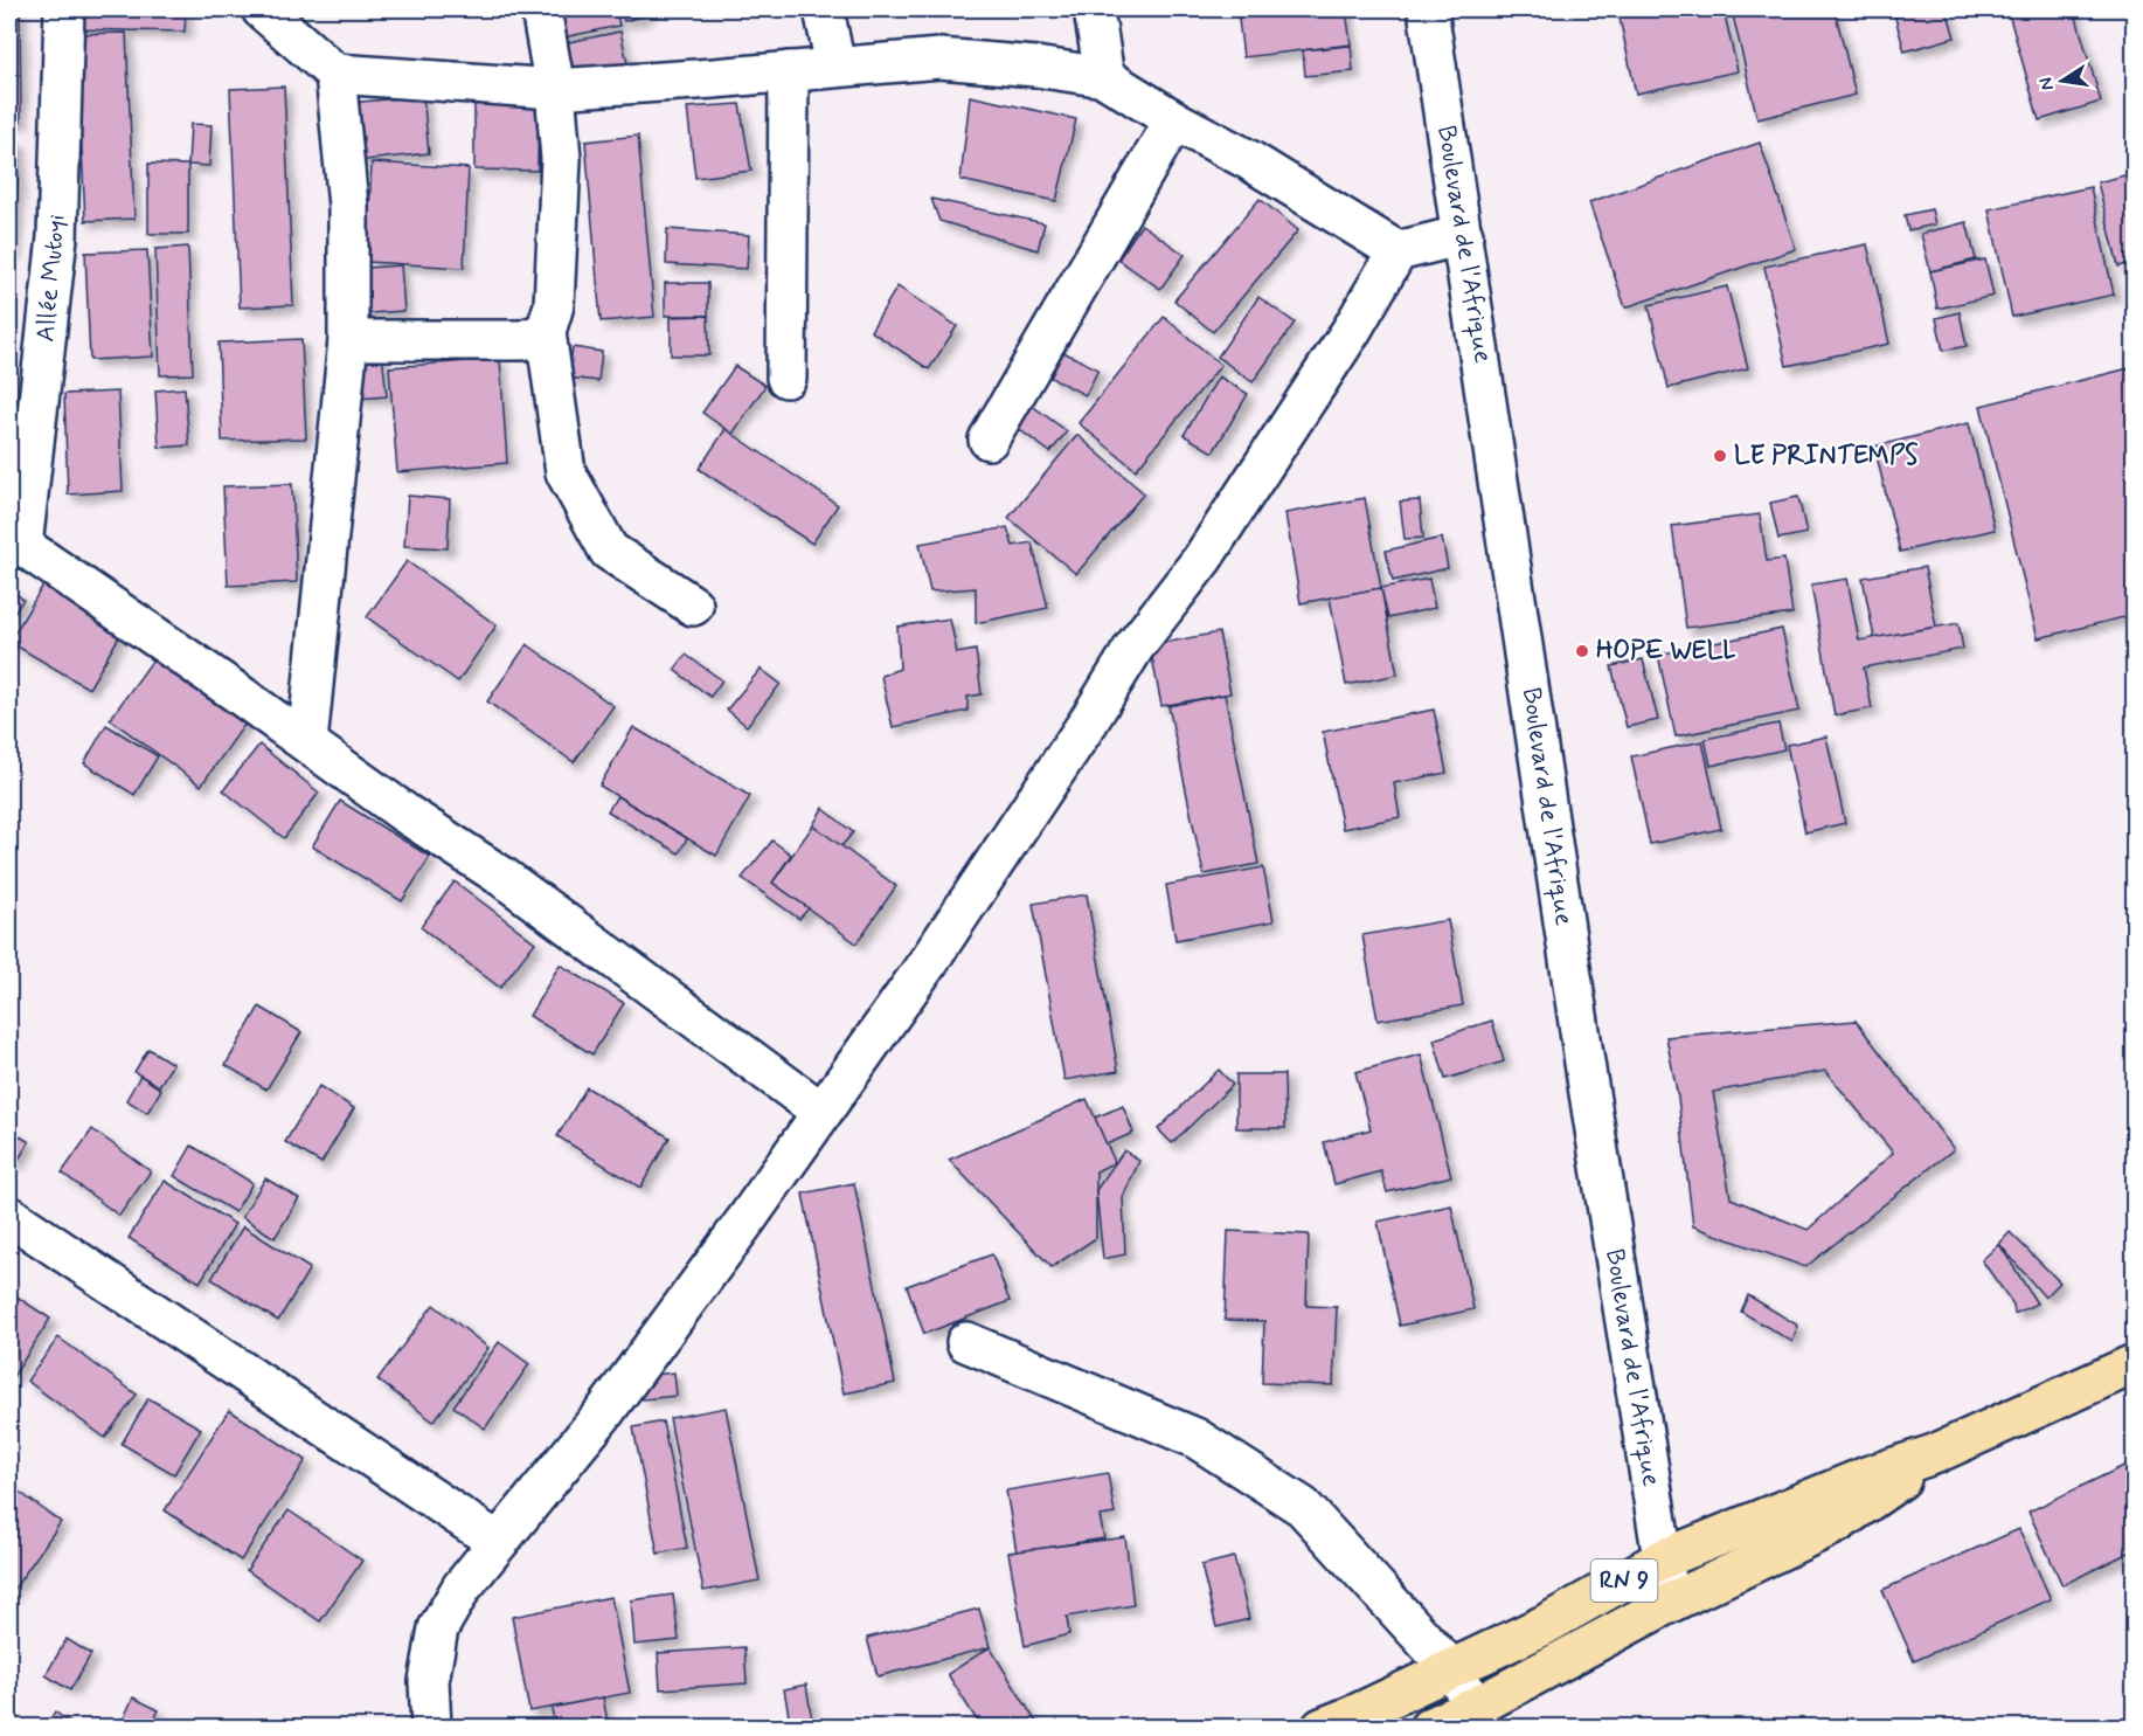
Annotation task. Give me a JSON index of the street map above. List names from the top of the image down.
{
  "streets": {
    "main road": ["RN 9"],
    "street": ["Boulevard de l'Afrique", "Allée Mutoyi"]
  },
  "crossings": [
    ["Boulevard de l'Afrique", "RN 9"]
  ],
  "places": ["LE PRINTEMPS", "HOPE WELL"],
  "north": "left"
}
